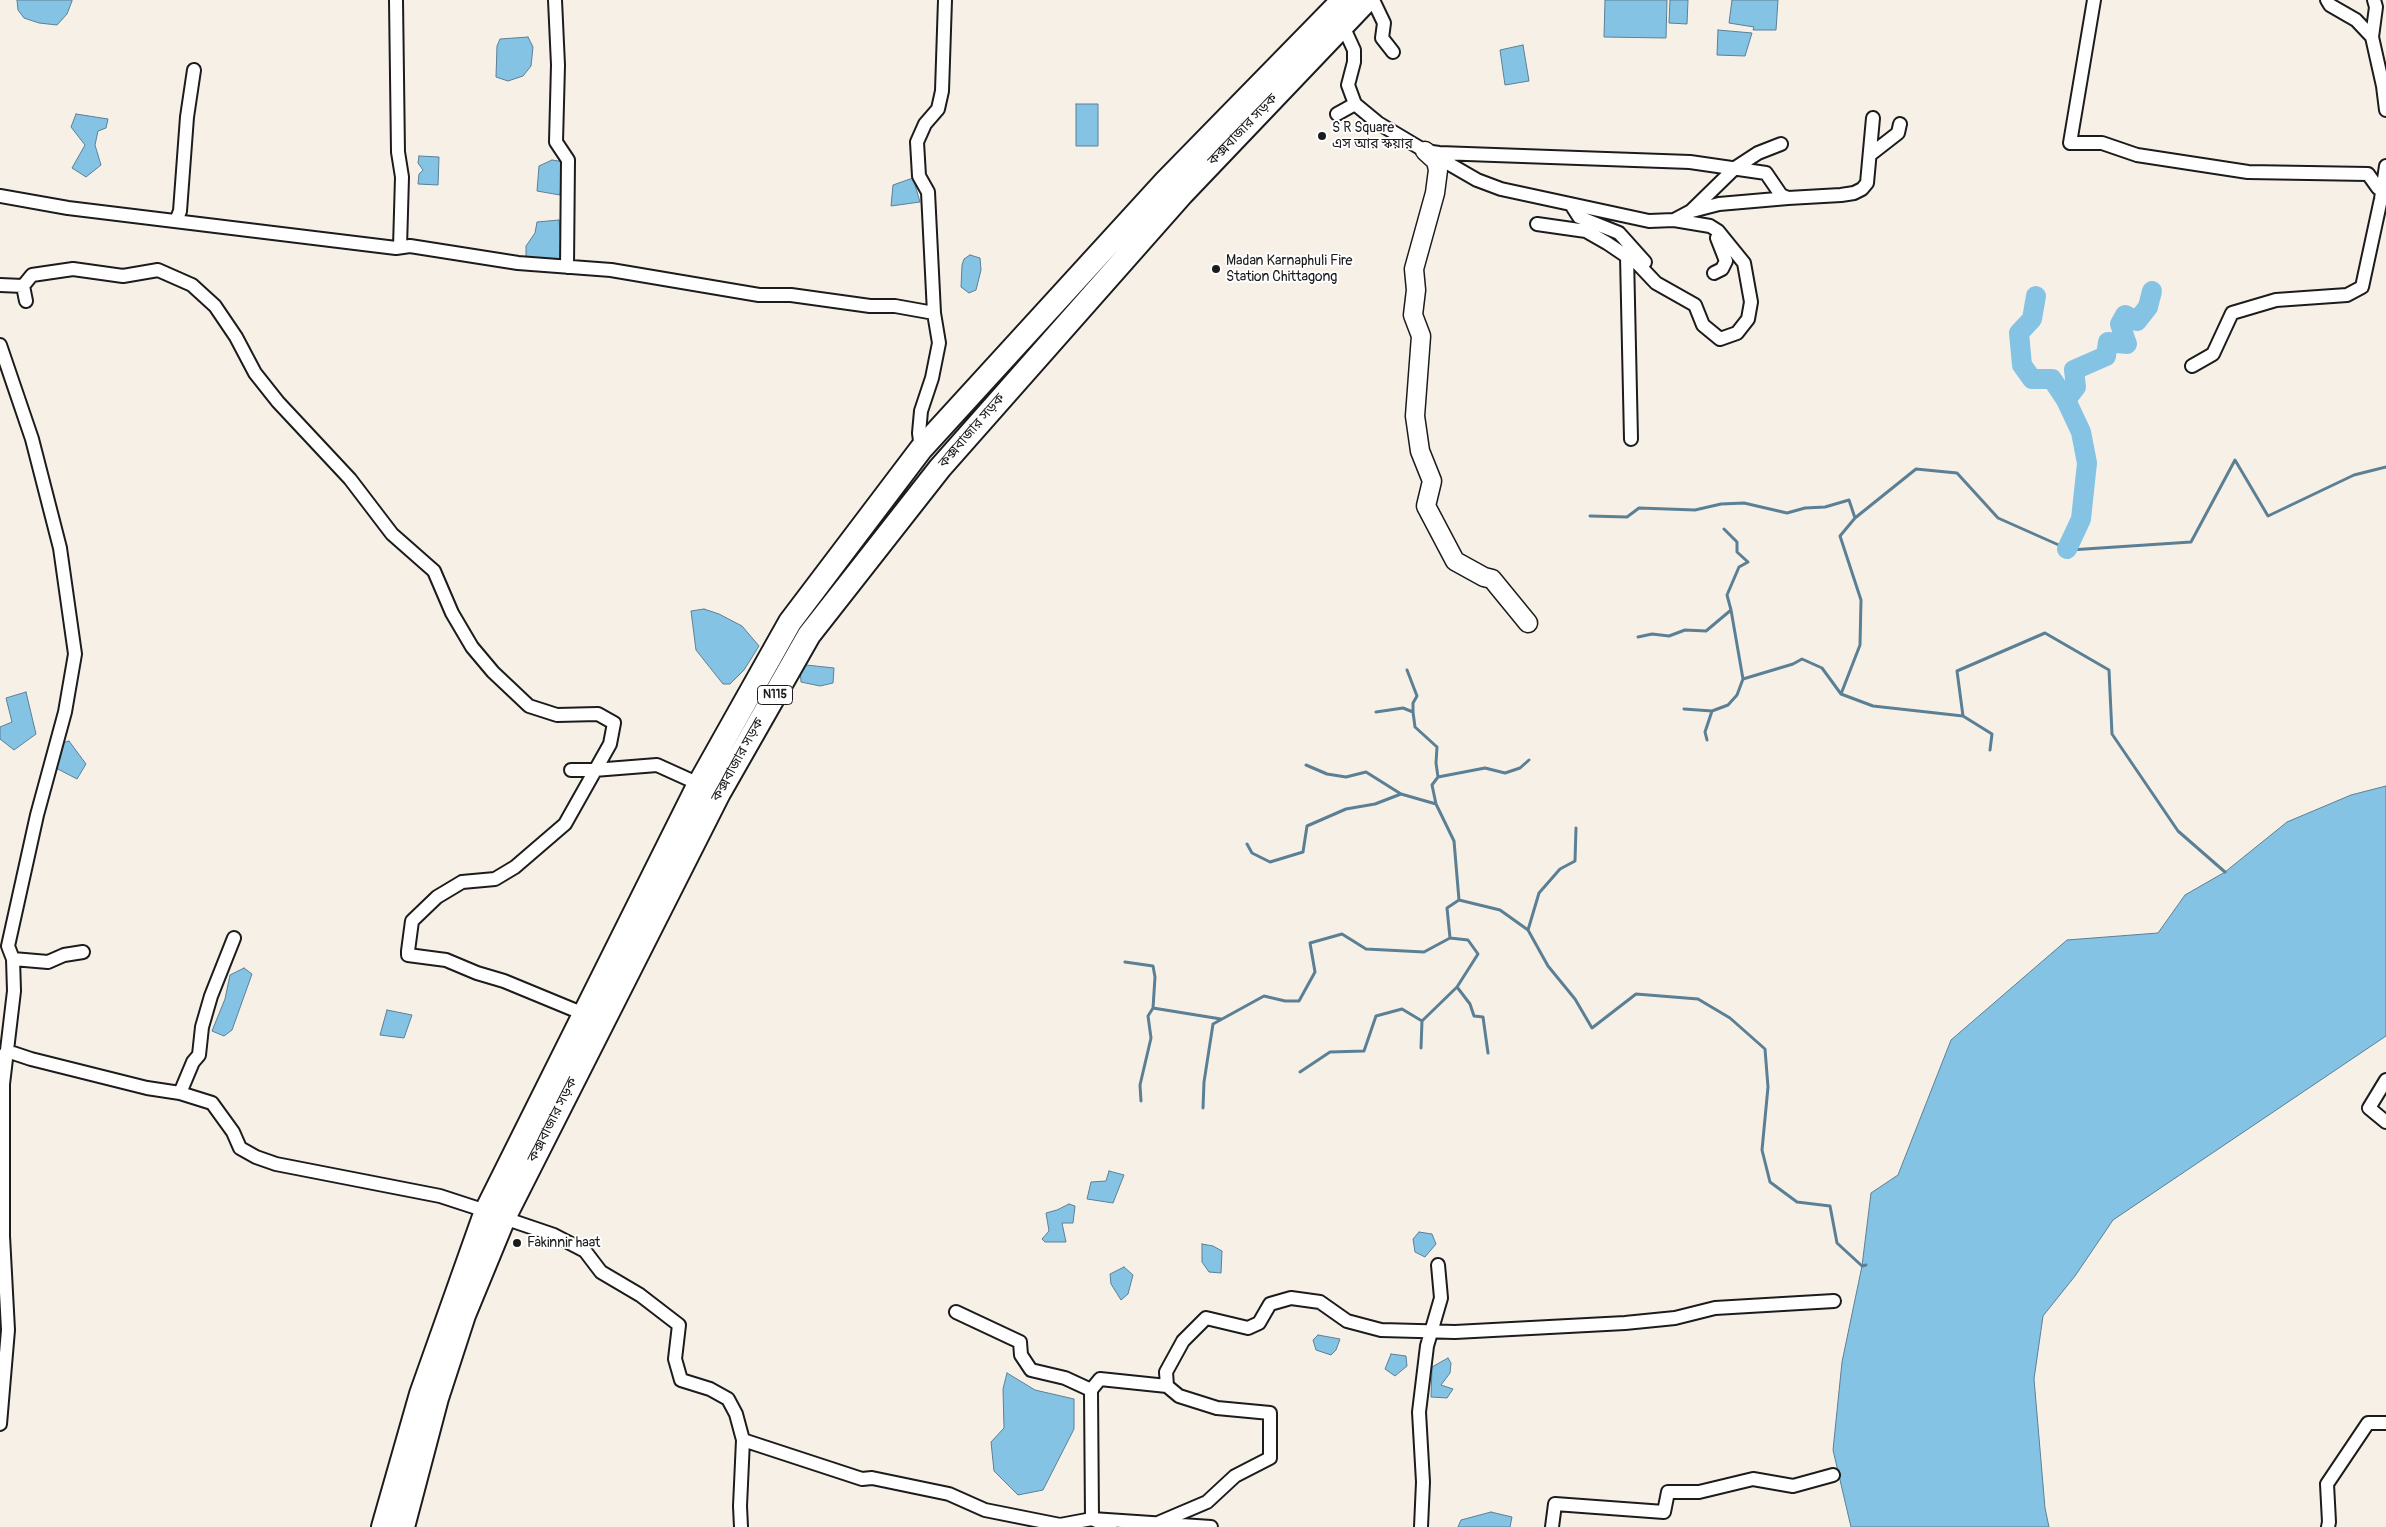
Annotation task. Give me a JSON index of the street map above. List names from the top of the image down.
{
  "streets": {
    "highway": ["কক্সবাজার সড়ক", "N115"]
  },
  "places": ["S R Square এস আর স্কয়ার", "Madan Karnaphuli Fire Station Chittagong", "Fakinnir haat"]
}
